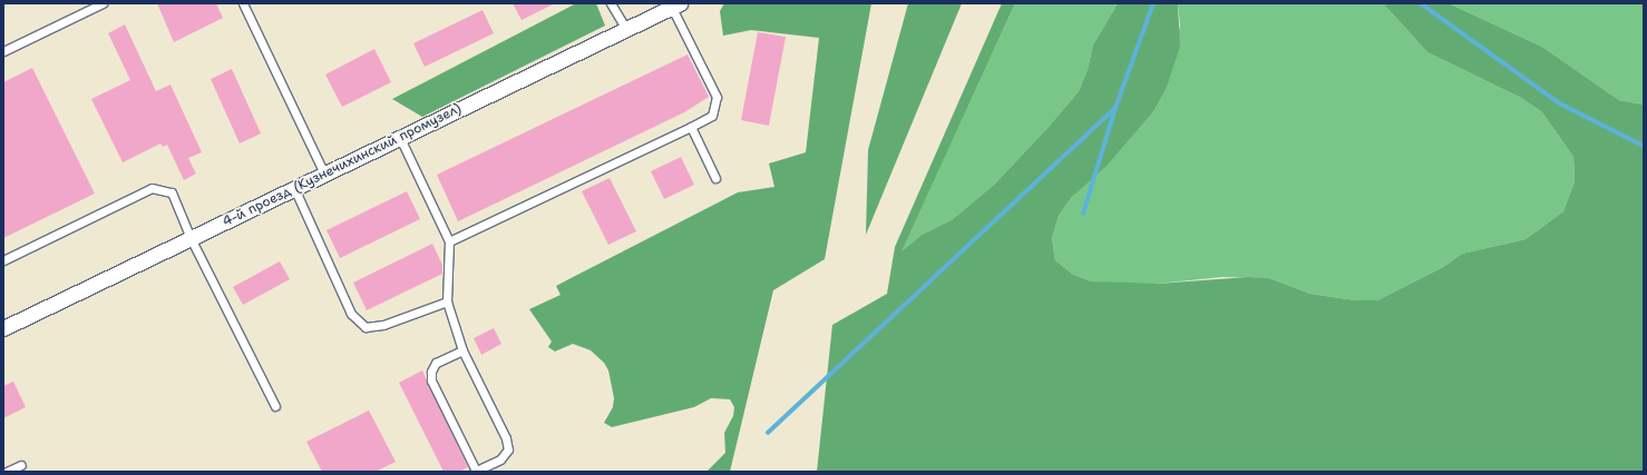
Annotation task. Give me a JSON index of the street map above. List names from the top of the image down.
{
  "streets": {
    "street": ["4-й проезд (Кузнечихинский промузел)"]
  }
}
